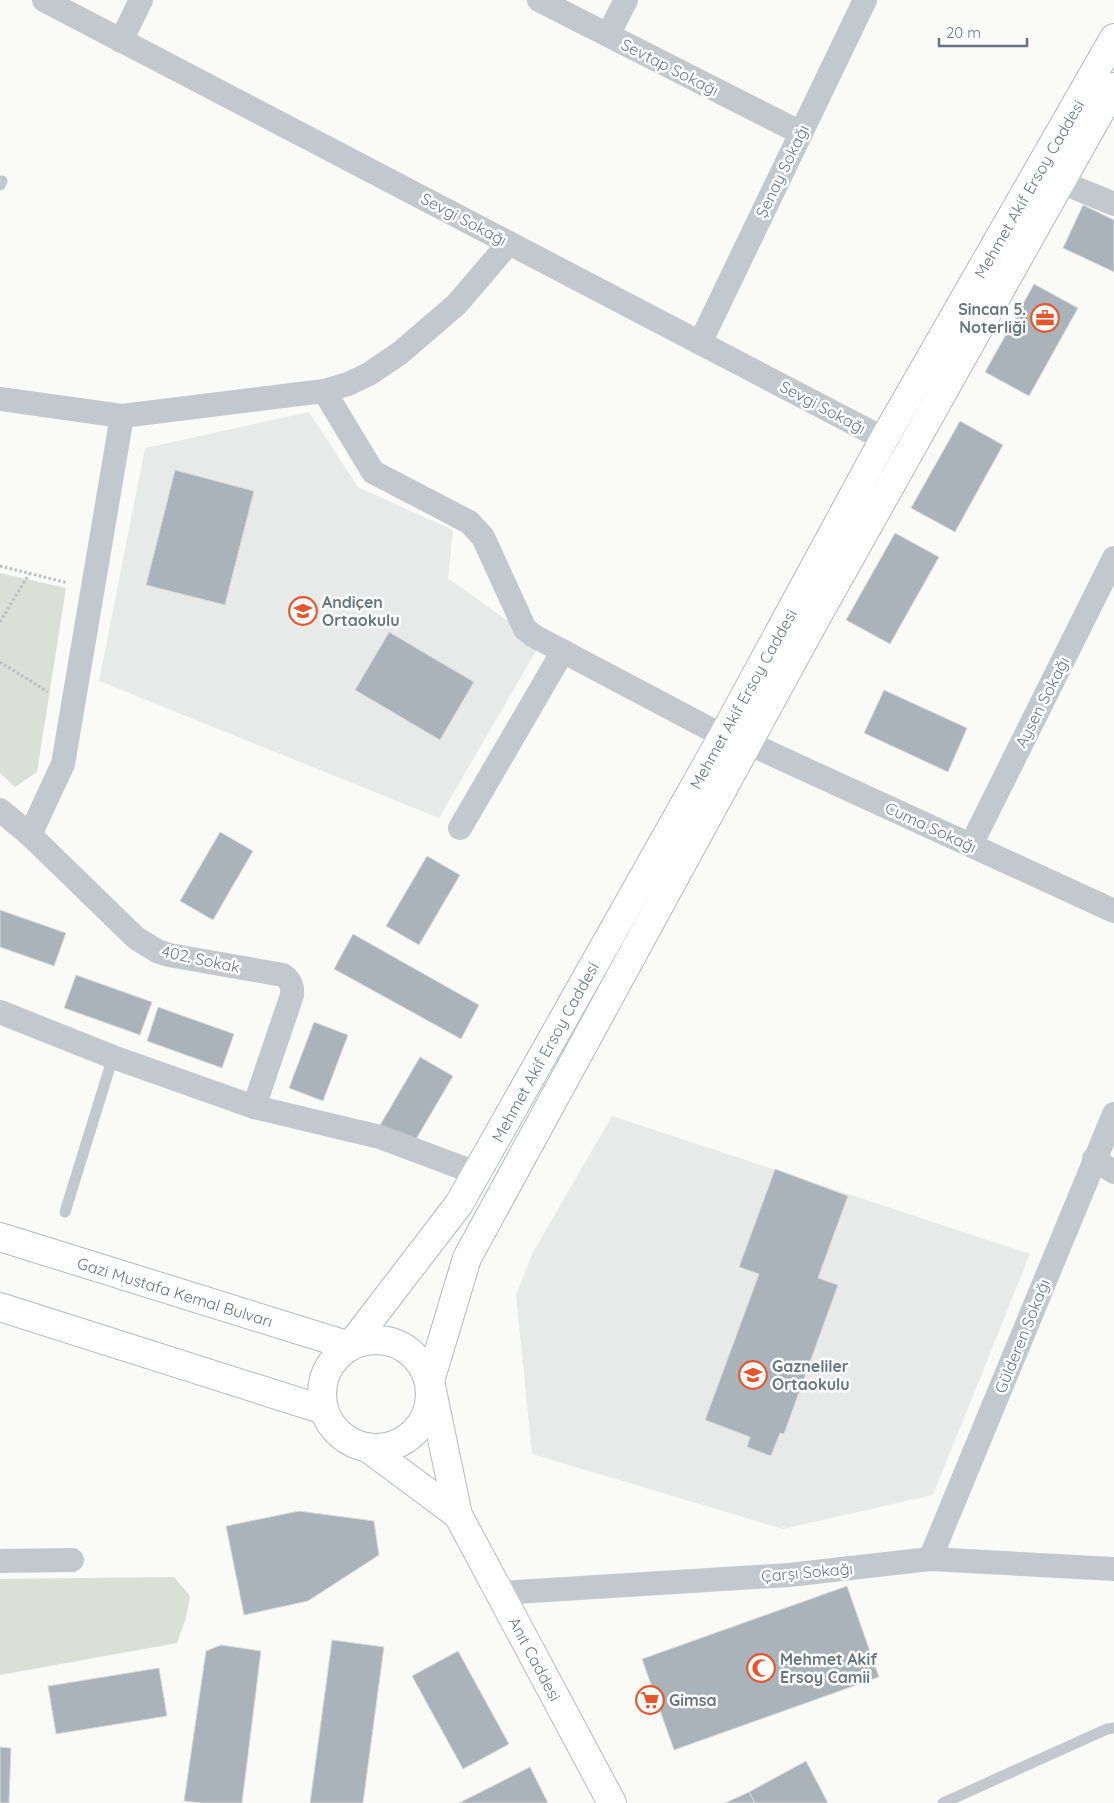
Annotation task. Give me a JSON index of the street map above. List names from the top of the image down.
{
  "streets": {
    "main road": ["Mehmet Akif Ersoy Caddesi", "Gazi Mustafa Kemal Bulvarı", "Anıt Caddesi"],
    "street": [
      "Sevtap Sokağı",
      "Şenay Sokağı",
      "Sevgi Sokağı",
      "Aysen Sokağı",
      "Cuma Sokağı",
      "402. Sokak",
      "Gülderen Sokağı",
      "Çarşı Sokağı"
    ]
  },
  "crossings": [
    ["Sevtap Sokağı", "Şenay Sokağı"],
    ["Şenay Sokağı", "Sevgi Sokağı"],
    ["Mehmet Akif Ersoy Caddesi", "Sevgi Sokağı"],
    ["Mehmet Akif Ersoy Caddesi", "Cuma Sokağı"],
    ["Mehmet Akif Ersoy Caddesi", "Gazi Mustafa Kemal Bulvarı"],
    ["Aysen Sokağı", "Cuma Sokağı"],
    ["Gülderen Sokağı", "Çarşı Sokağı"],
    ["Çarşı Sokağı", "Anıt Caddesi"]
  ],
  "places": {
    "office": ["Sincan 5. Noterliği"],
    "school or university": ["Andiçen Ortaokulu", "Gazneliler Ortaokulu"],
    "mosque": ["Mehmet Akif Ersoy Camii"],
    "supermarket": ["Gimsa"]
  },
  "scale_bar": "20 m"
}
